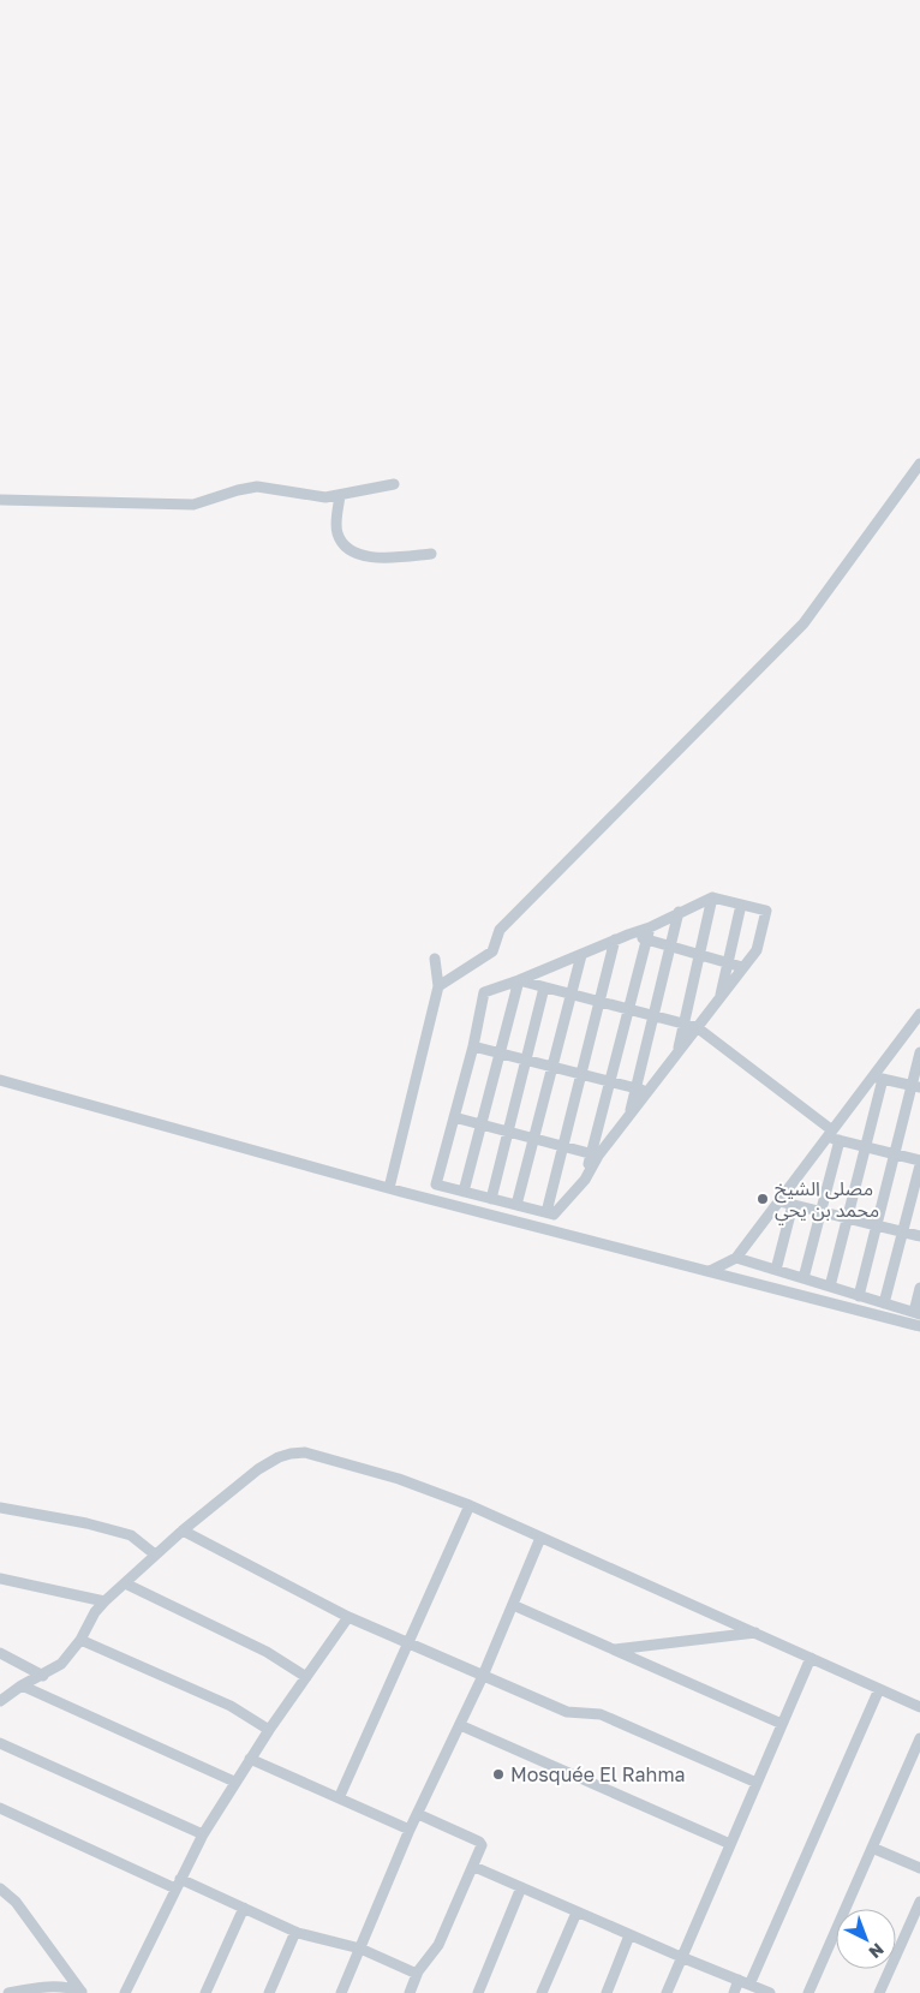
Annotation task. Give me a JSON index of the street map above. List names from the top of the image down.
{
  "places": ["مصلى الشيخ محمد بن يحي", "Mosquée El Rahma"],
  "north": "bottom right"
}
